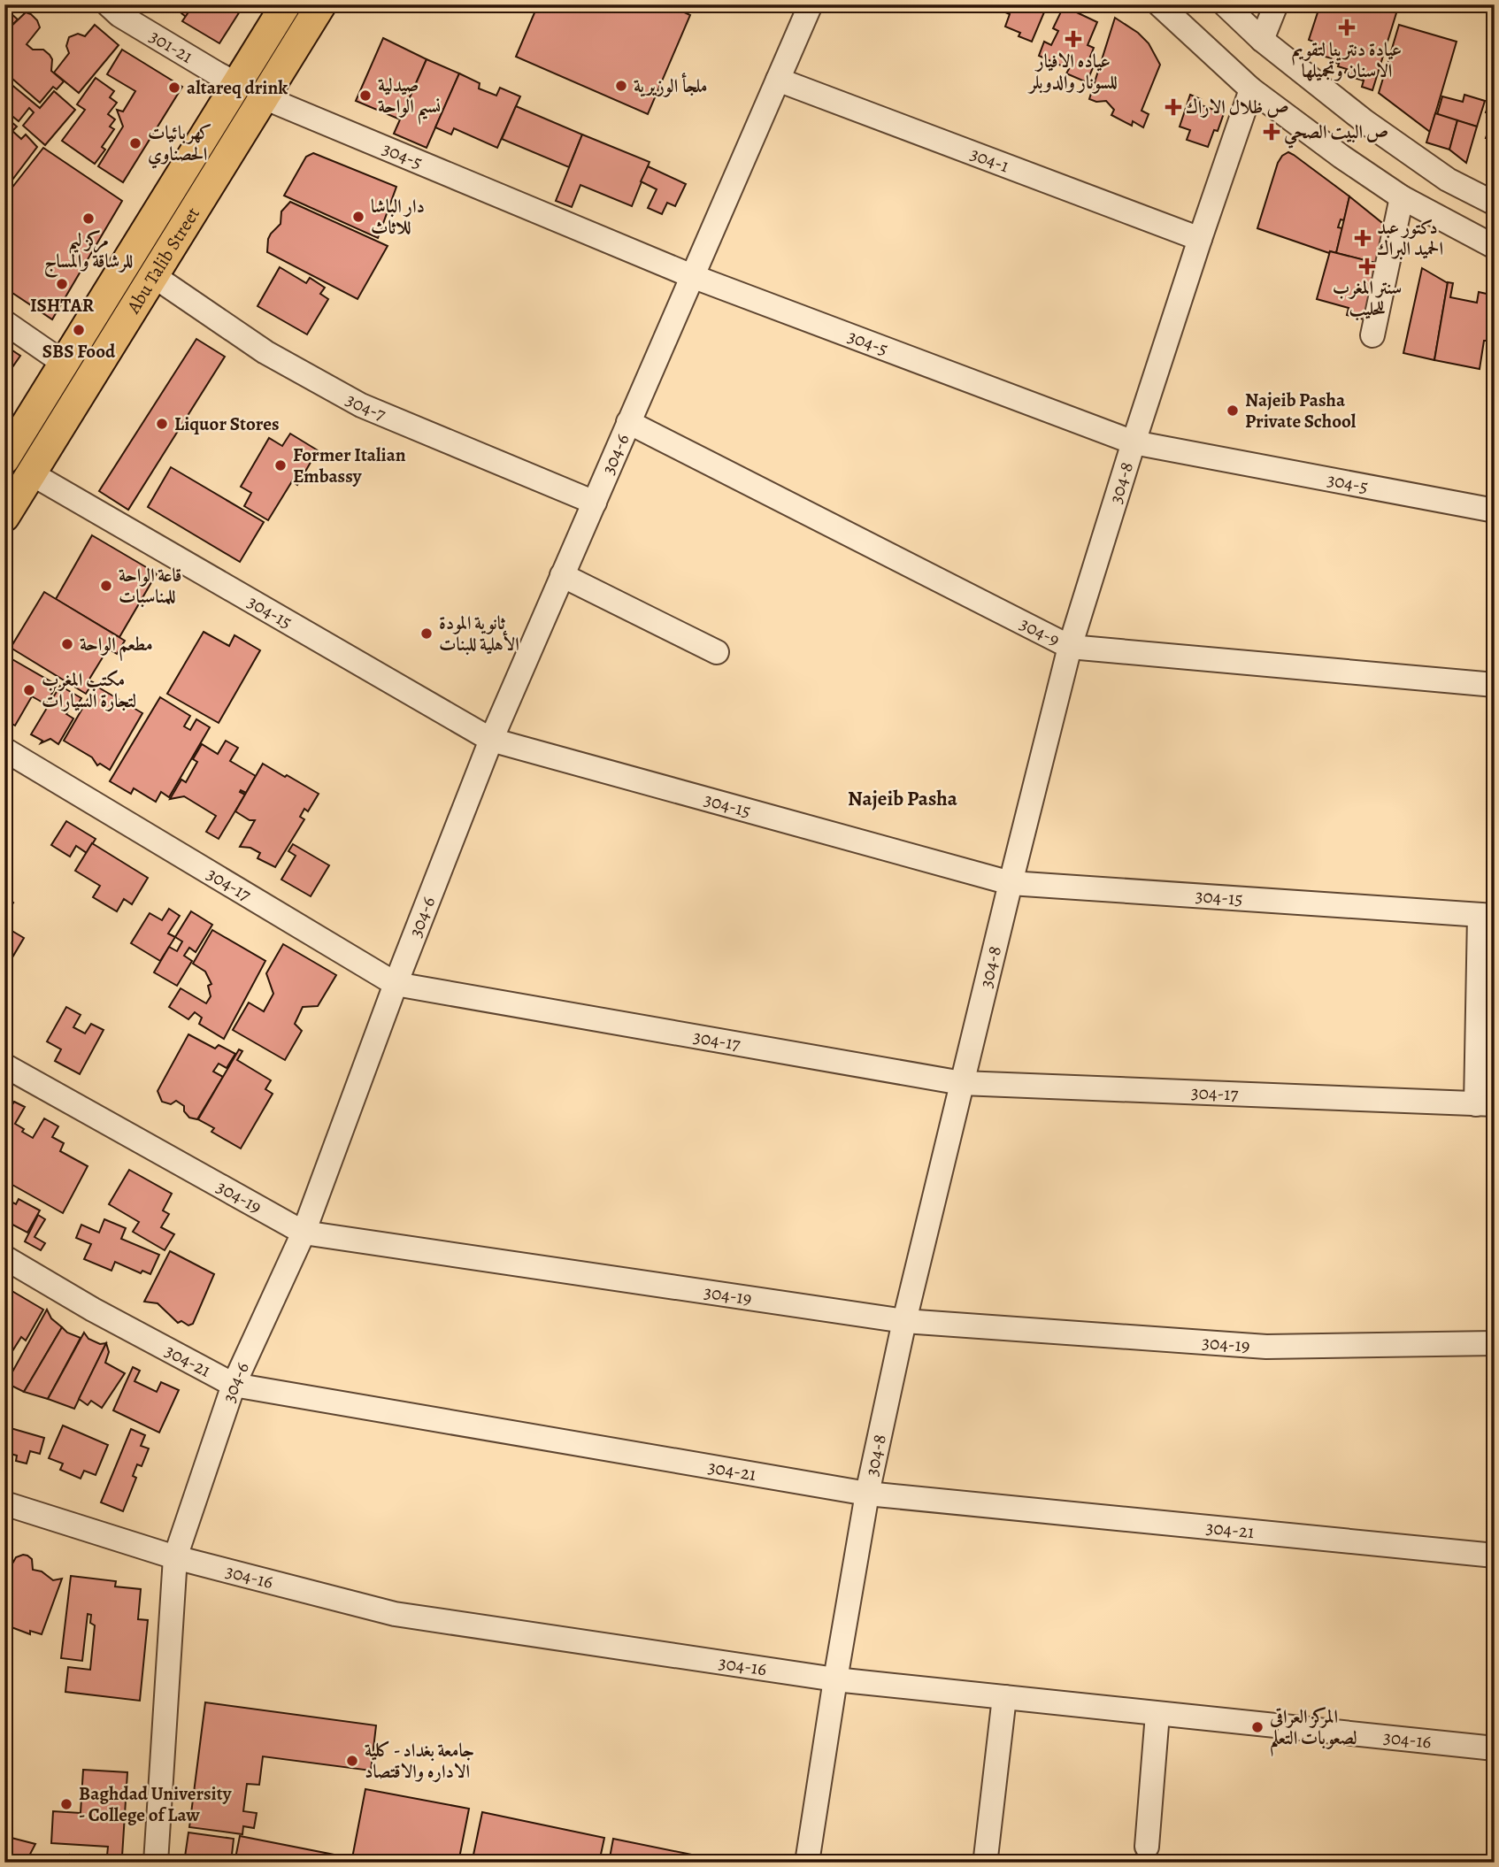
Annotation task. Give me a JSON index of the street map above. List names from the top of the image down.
{
  "streets": {
    "main road": ["Abu Talib Street"],
    "street": [
      "301-21",
      "304-5",
      "304-1",
      "304-7",
      "304-6",
      "304-8",
      "304-15",
      "304-9",
      "304-17",
      "304-19",
      "304-21",
      "304-16"
    ]
  },
  "crossings": [
    ["301-21", "Abu Talib Street"],
    ["304-5", "Abu Talib Street"],
    ["304-5", "304-6"],
    ["304-5", "304-8"],
    ["304-1", "304-6"],
    ["304-1", "304-8"],
    ["Abu Talib Street", "304-7"],
    ["Abu Talib Street", "304-15"],
    ["304-7", "304-6"],
    ["304-6", "304-15"],
    ["304-6", "304-9"],
    ["304-6", "304-17"],
    ["304-6", "304-19"],
    ["304-6", "304-21"],
    ["304-6", "304-16"],
    ["304-8", "304-15"],
    ["304-8", "304-9"],
    ["304-8", "304-17"],
    ["304-8", "304-19"],
    ["304-8", "304-21"],
    ["304-8", "304-16"]
  ],
  "districts": ["Najeib Pasha"],
  "places": {
    "health": [
      "عيادة دنترينا لتقويم الاسنان وتجميلها",
      "عياده الافيار للسونار والدوبلر",
      "ص ظلال الاراك",
      "ص البيت الصحي",
      "دكتور عبد الحميد البراك",
      "سنتر المغرب للحليب"
    ],
    "other": [
      "ملجأ الوزيرية",
      "altareq drink",
      "صيدلية نسيم الواحة",
      "كهربائيات الحصناوي",
      "دار الباشا للاثاث",
      "مركز ليم للرشاقة والمساج",
      "ISHTAR",
      "SBS Food",
      "Najeib Pasha Private School",
      "Liquor Stores",
      "Former Italian Embassy",
      "قاعة الواحة للمناسبات",
      "ثانوية المودة الأهلية للبنات",
      "مطعم الواحة",
      "مكتب المغرب لتجارة السيارات",
      "المركز العراقي لصعوبات التعلم",
      "جامعة بغداد - كلية الاداره والاقتصاد",
      "Baghdad University - College of Law"
    ]
  }
}
